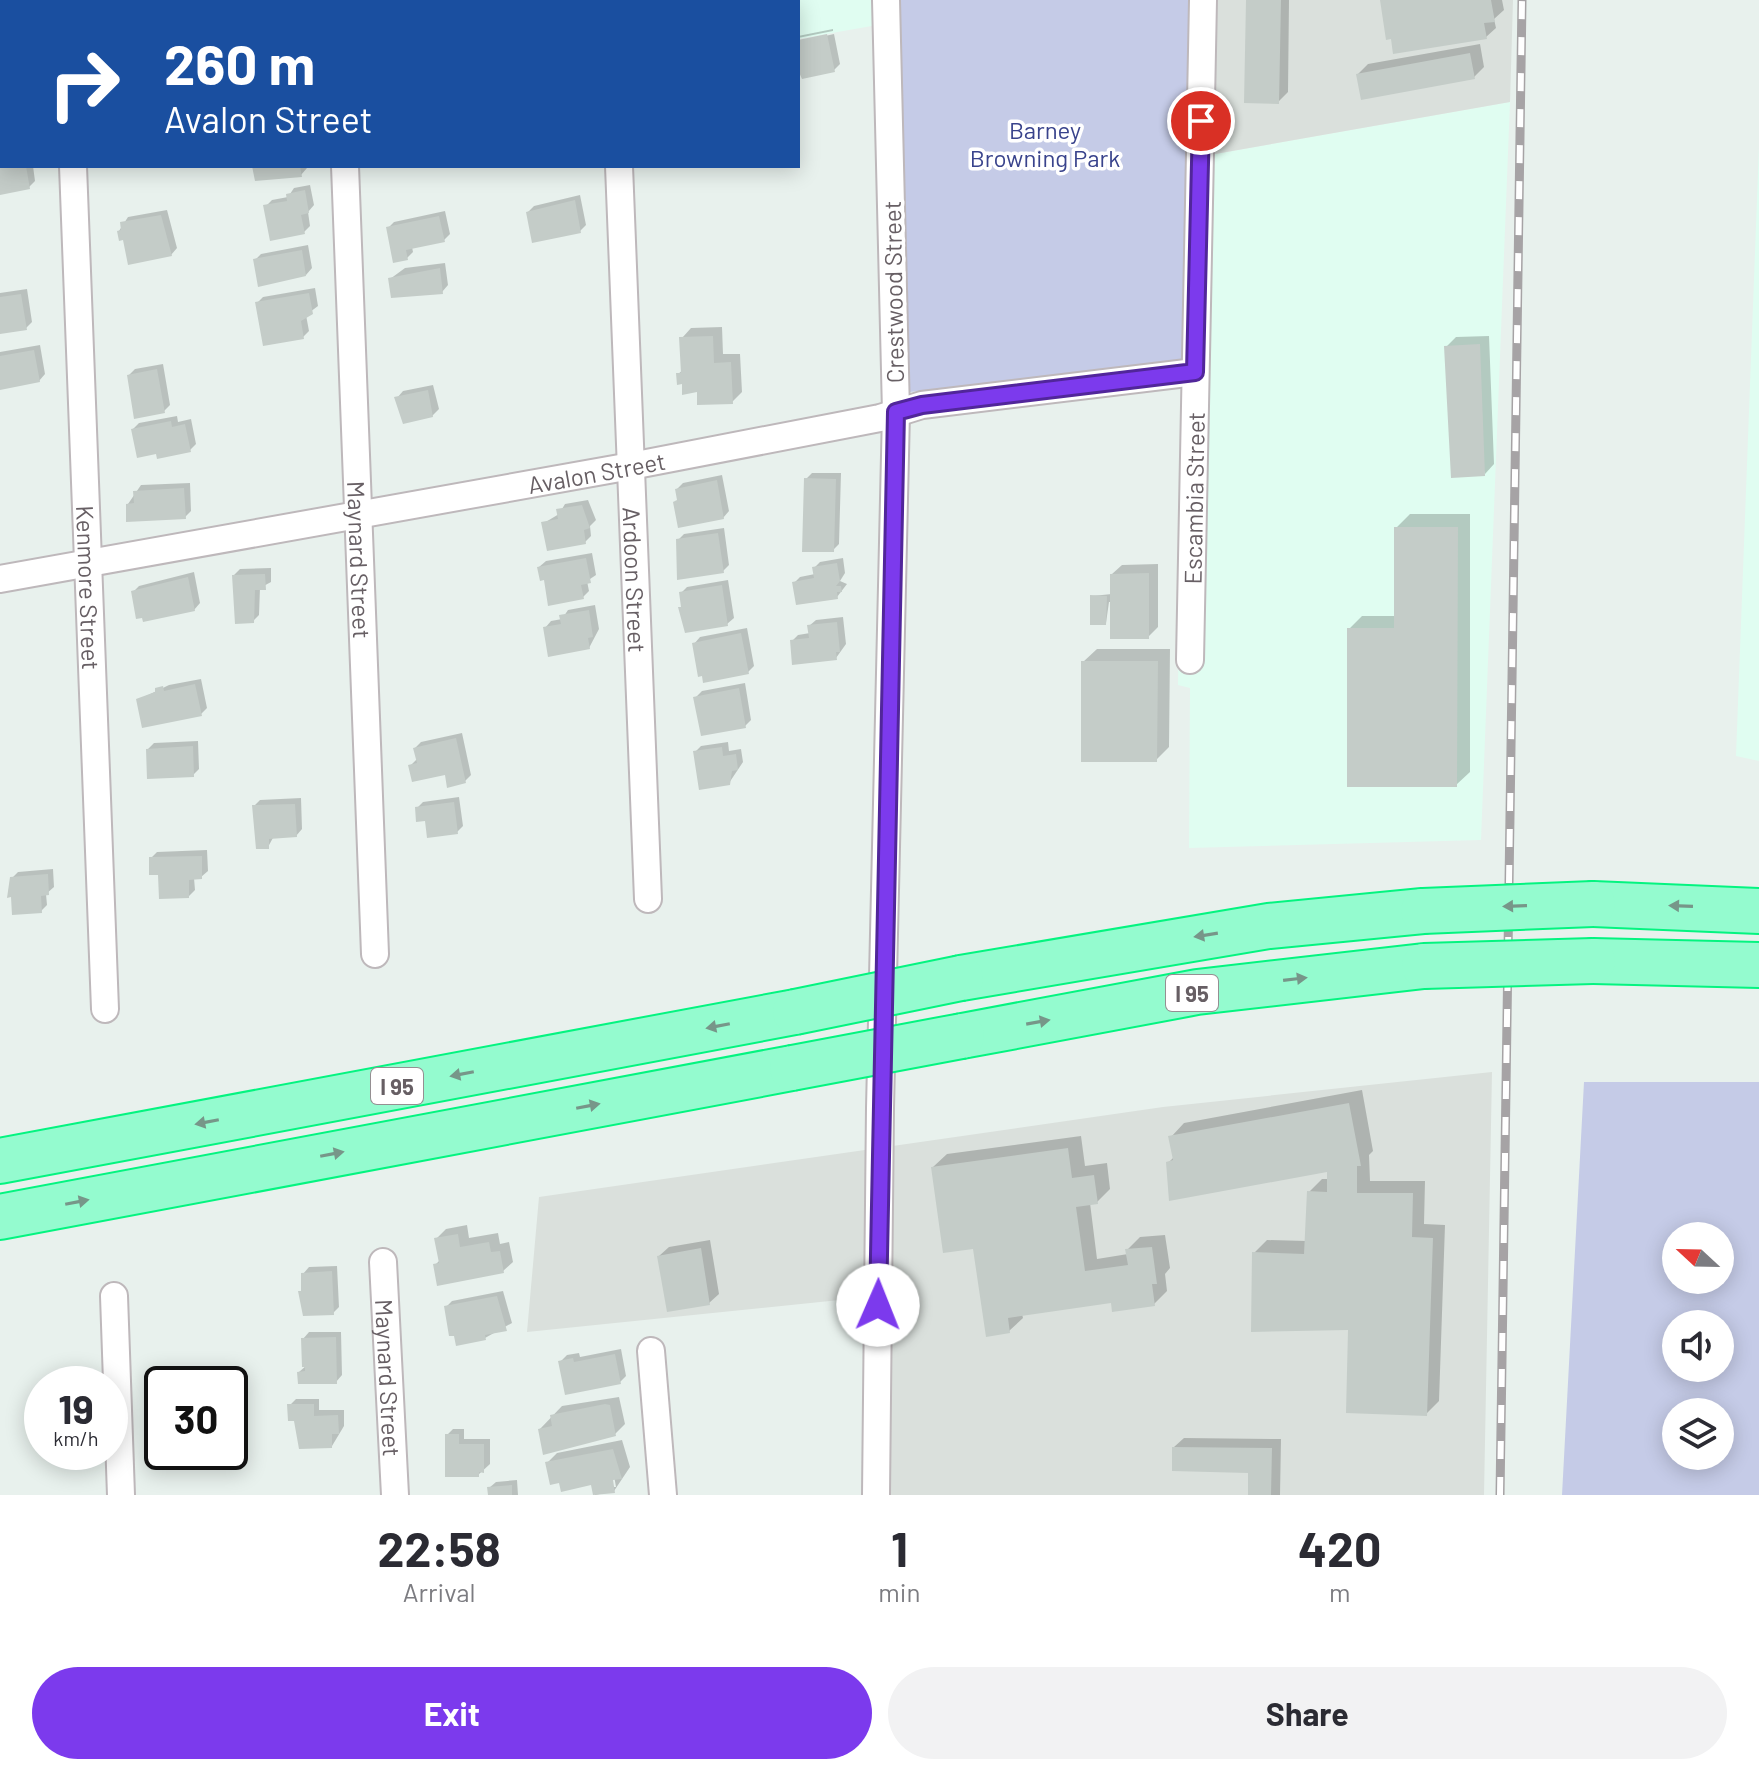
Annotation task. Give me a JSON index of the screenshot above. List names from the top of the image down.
{
  "streets": {
    "highway": ["I 95"],
    "street": [
      "Crestwood Street",
      "Avalon Street",
      "Escambia Street",
      "Maynard Street",
      "Ardoon Street",
      "Kenmore Street"
    ]
  },
  "crossings": [
    ["Crestwood Street", "Avalon Street"],
    ["Avalon Street", "Escambia Street"],
    ["Avalon Street", "Maynard Street"],
    ["Avalon Street", "Ardoon Street"],
    ["Avalon Street", "Kenmore Street"]
  ],
  "parks": ["Barney Browning Park"],
  "north": "left",
  "page": {
    "turn": ["260 m", "Avalon Street"],
    "speed": "19 km/h",
    "limit": "30",
    "eta": [
      "22:58",
      "Arrival",
      "1",
      "min",
      "420",
      "m"
    ],
    "buttons": ["Exit", "Share"]
  }
}
